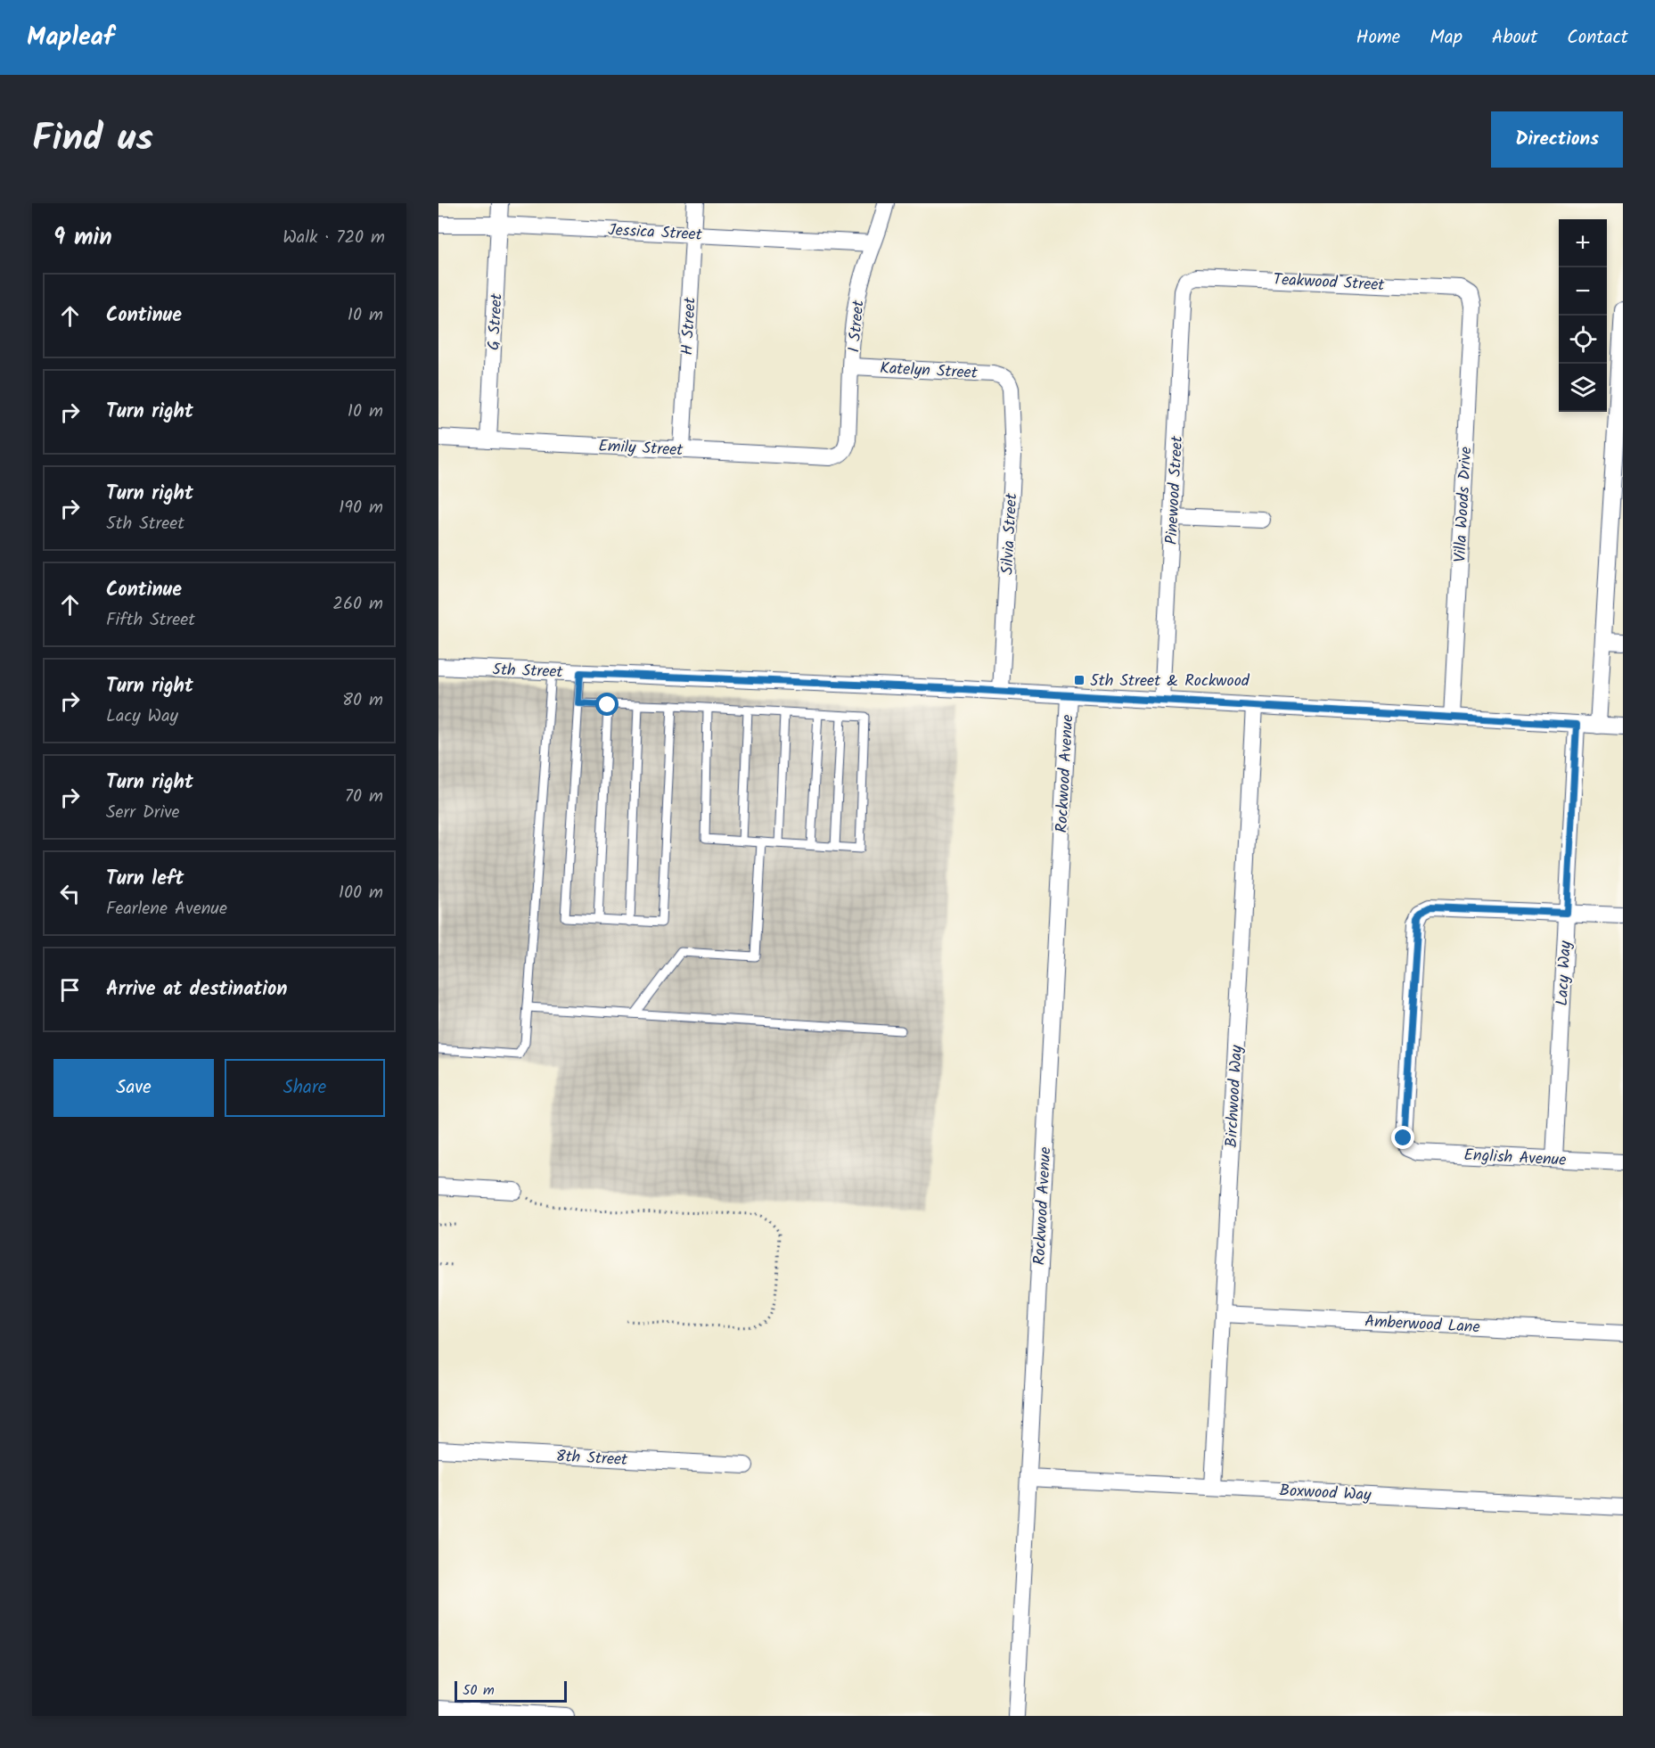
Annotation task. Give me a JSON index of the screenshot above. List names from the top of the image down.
{
  "streets": {
    "street": [
      "Jessica Street",
      "Teakwood Street",
      "G Street",
      "H Street",
      "I Street",
      "Katelyn Street",
      "Emily Street",
      "Pinewood Street",
      "Villa Woods Drive",
      "Silvia Street",
      "5th Street",
      "Rockwood Avenue",
      "Lacy Way",
      "Birchwood Way",
      "English Avenue",
      "Amberwood Lane",
      "8th Street",
      "Boxwood Way"
    ]
  },
  "crossings": [
    ["Jessica Street", "G Street"],
    ["Jessica Street", "H Street"],
    ["Jessica Street", "I Street"],
    ["Teakwood Street", "Pinewood Street"],
    ["Teakwood Street", "Villa Woods Drive"],
    ["G Street", "Emily Street"],
    ["H Street", "Emily Street"],
    ["I Street", "Katelyn Street"],
    ["I Street", "Emily Street"],
    ["Katelyn Street", "Silvia Street"],
    ["Pinewood Street", "5th Street"],
    ["Villa Woods Drive", "5th Street"],
    ["Silvia Street", "5th Street"],
    ["5th Street", "Rockwood Avenue"],
    ["5th Street", "Lacy Way"],
    ["5th Street", "Birchwood Way"],
    ["Rockwood Avenue", "Boxwood Way"],
    ["Lacy Way", "English Avenue"],
    ["Birchwood Way", "Amberwood Lane"],
    ["Birchwood Way", "Boxwood Way"]
  ],
  "places": {
    "transit": ["5th Street & Rockwood"]
  },
  "scale_bar": "50 m",
  "page": {
    "header": "Mapleaf",
    "nav": [
      "Home",
      "Map",
      "About",
      "Contact"
    ],
    "title": "Find us",
    "buttons": [
      "Directions",
      ["Save", "Share"]
    ],
    "heading": ["9 min", "Walk · 720 m"],
    "map_buttons": ["+", "−"],
    "list": [
      ["Continue", "10 m"],
      ["Turn right", "10 m"],
      ["Turn right", "5th Street", "190 m"],
      ["Continue", "Fifth Street", "260 m"],
      ["Turn right", "Lacy Way", "80 m"],
      ["Turn right", "Serr Drive", "70 m"],
      ["Turn left", "Fearlene Avenue", "100 m"],
      "Arrive at destination"
    ],
    "scale": "50 m"
  }
}
